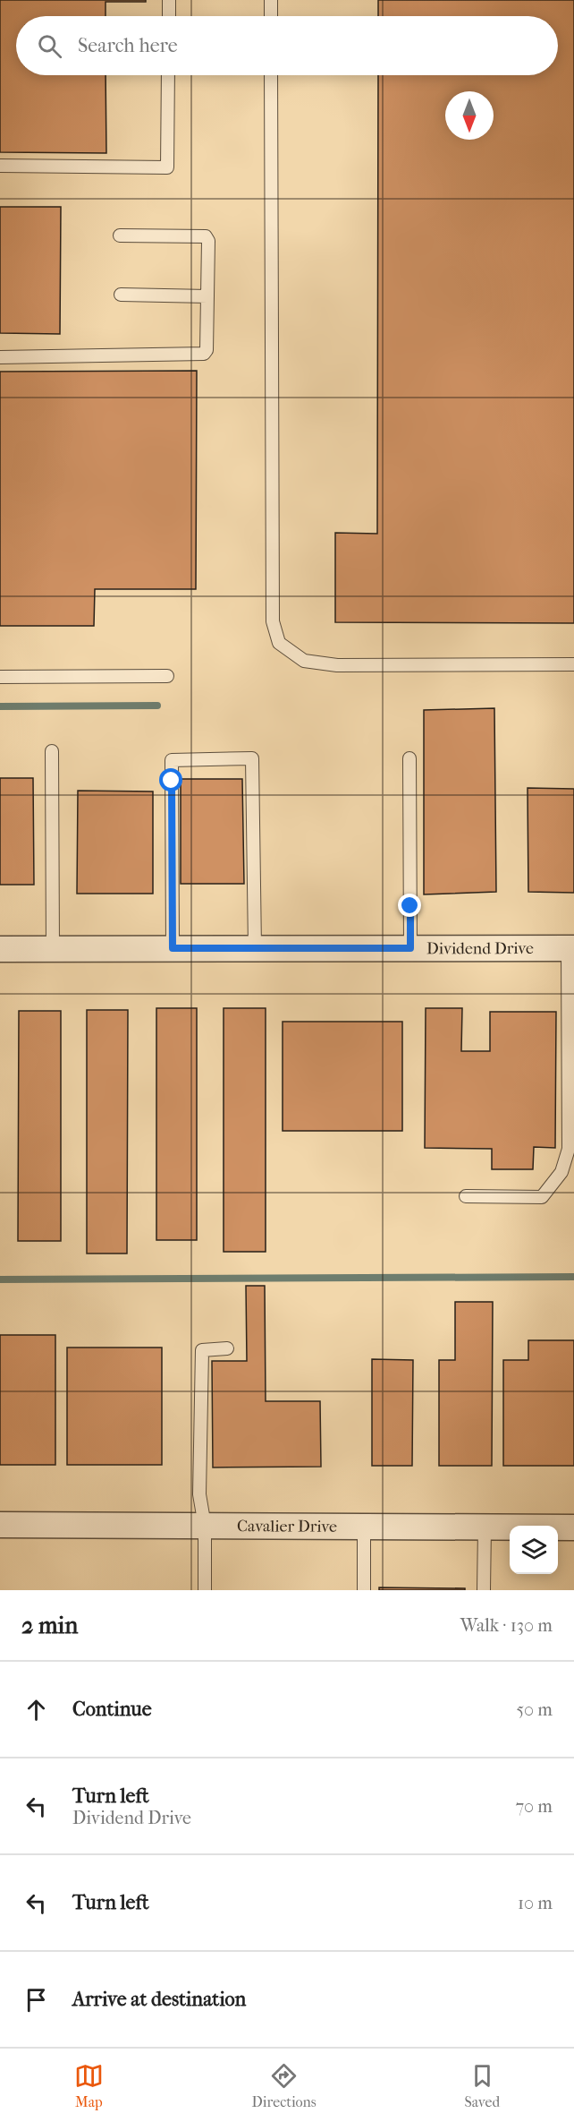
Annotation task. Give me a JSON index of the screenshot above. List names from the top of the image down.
{
  "streets": {
    "street": ["Dividend Drive", "Cavalier Drive"]
  },
  "north": "bottom",
  "page": {
    "search": "Search here",
    "heading": ["2 min", "Walk · 130 m"],
    "list": [
      ["Continue", "50 m"],
      ["Turn left", "Dividend Drive", "70 m"],
      ["Turn left", "10 m"],
      "Arrive at destination"
    ],
    "nav": ["Map", "Directions", "Saved"]
  }
}
